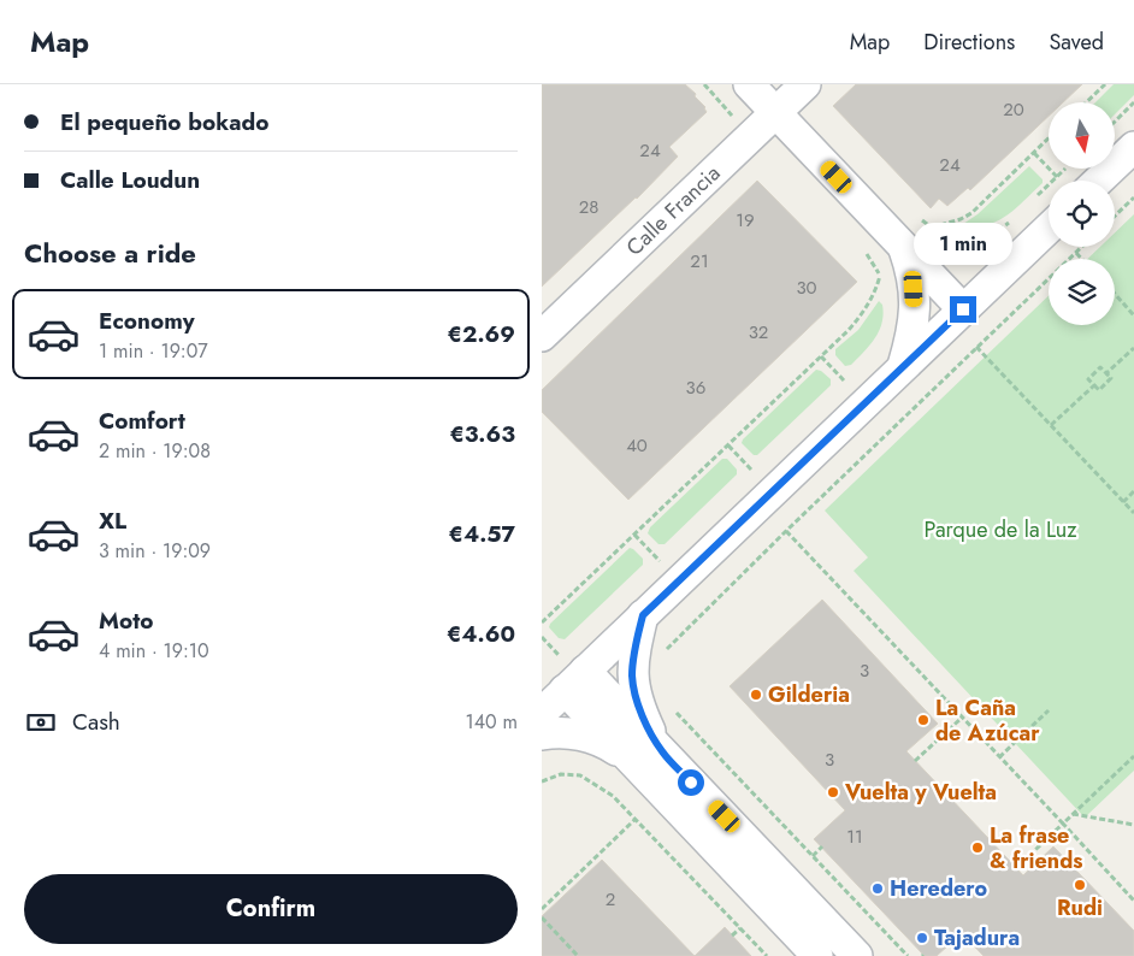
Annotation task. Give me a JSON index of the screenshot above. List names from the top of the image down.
{
  "streets": {
    "street": ["Calle Francia"]
  },
  "parks": ["Parque de la Luz"],
  "places": [
    "Gilderia",
    "La Caña de Azúcar",
    "Vuelta y Vuelta",
    "La frase & friends",
    "Rudi",
    "Heredero",
    "Tajadura"
  ],
  "house_numbers": [
    "20",
    "24",
    "24",
    "28",
    "19",
    "21",
    "30",
    "32",
    "36",
    "40",
    "3",
    "3",
    "11",
    "2"
  ],
  "north": "bottom",
  "page": {
    "header": "Map",
    "nav": ["Map", "Directions", "Saved"],
    "banner": ["El pequeño bokado", "Calle Loudun"],
    "heading": "Choose a ride",
    "bubble": "1 min",
    "list": [
      {
        "name": "Economy",
        "note": "1 min · 19:07",
        "value": "€2.69"
      },
      {
        "name": "Comfort",
        "note": "2 min · 19:08",
        "value": "€3.63"
      },
      {
        "name": "XL",
        "note": "3 min · 19:09",
        "value": "€4.57"
      },
      {
        "name": "Moto",
        "note": "4 min · 19:10",
        "value": "€4.60"
      }
    ],
    "pay": ["Cash", "140 m"],
    "buttons": "Confirm"
  }
}
